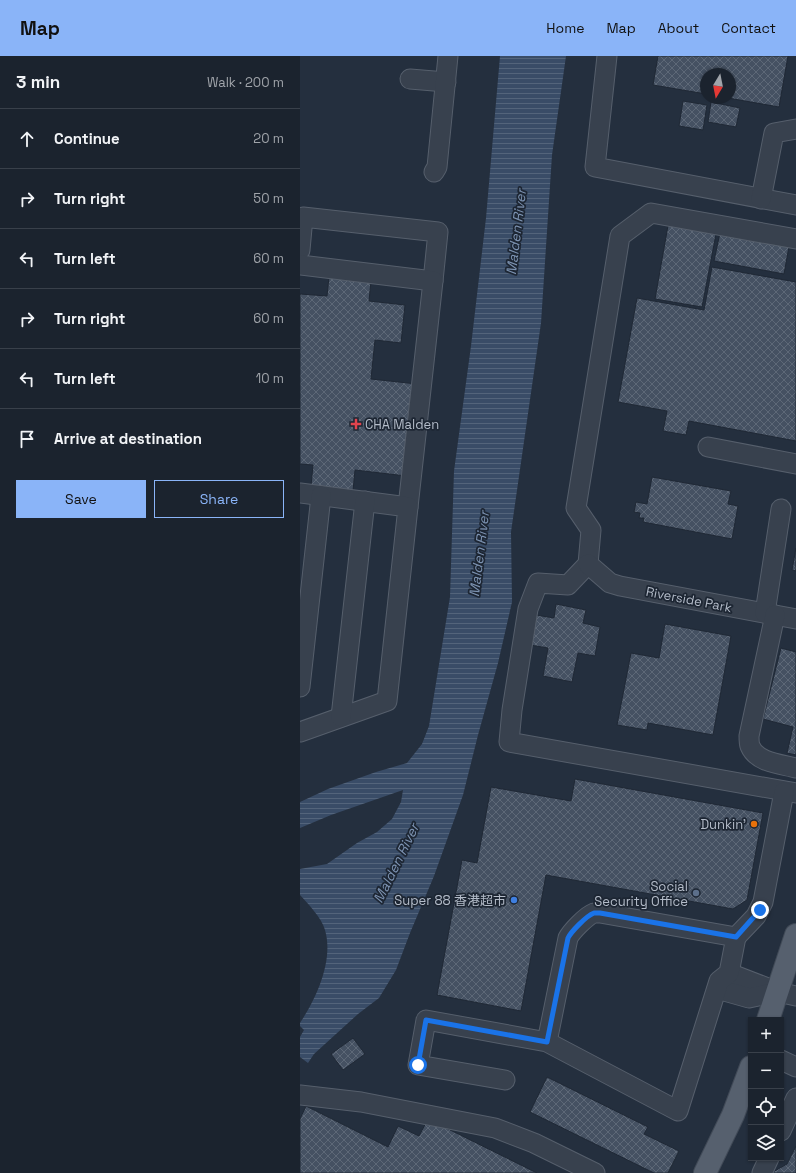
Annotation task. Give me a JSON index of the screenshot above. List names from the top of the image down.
{
  "streets": {
    "street": ["Riverside Park"]
  },
  "water": ["Malden River"],
  "places": {
    "health": ["CHA Malden"],
    "other": ["Dunkin'", "Social Security Office", "Super 88 香港超市"]
  },
  "north": "bottom",
  "page": {
    "header": "Map",
    "nav": [
      "Home",
      "Map",
      "About",
      "Contact"
    ],
    "heading": ["3 min", "Walk · 200 m"],
    "list": [
      ["Continue", "20 m"],
      ["Turn right", "50 m"],
      ["Turn left", "60 m"],
      ["Turn right", "60 m"],
      ["Turn left", "10 m"],
      "Arrive at destination"
    ],
    "buttons": ["Save", "Share"],
    "map_buttons": ["+", "−"]
  }
}
